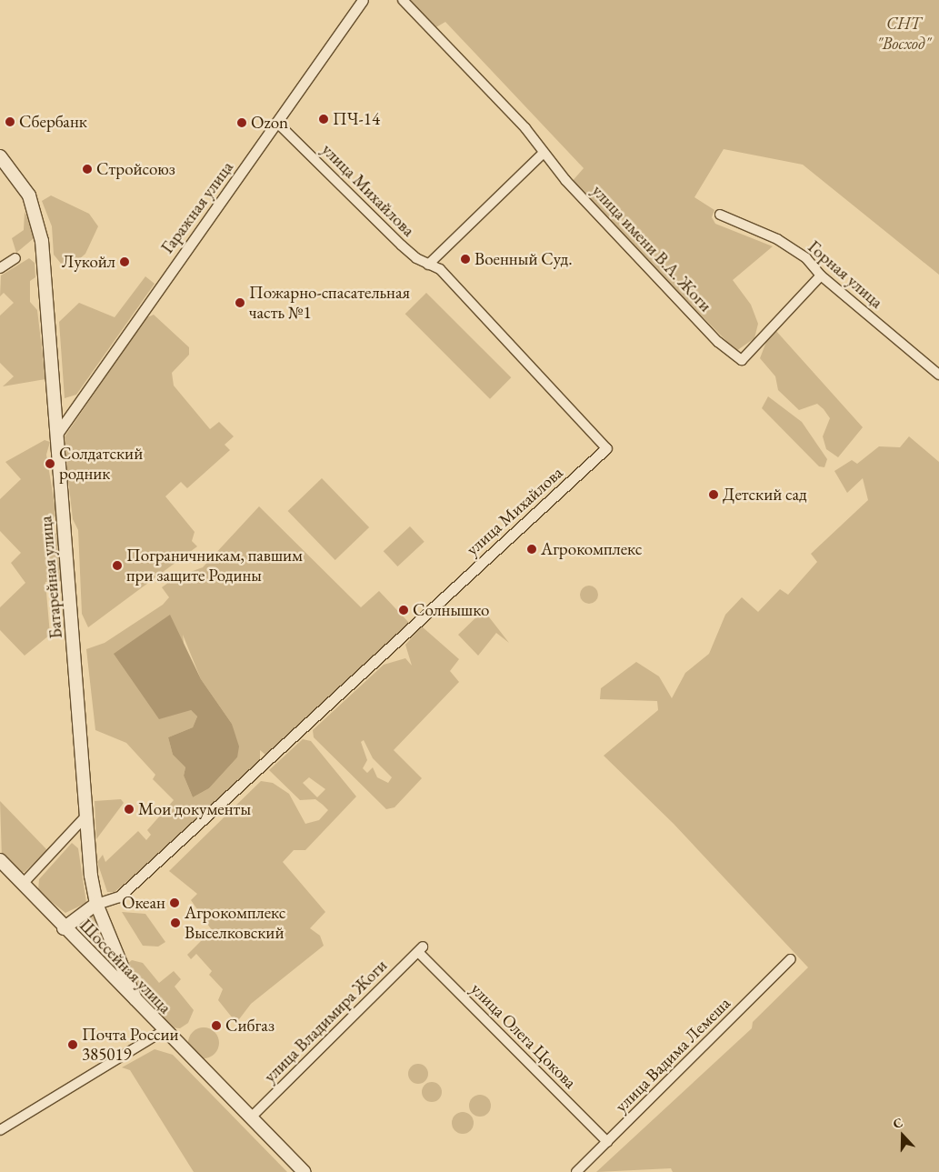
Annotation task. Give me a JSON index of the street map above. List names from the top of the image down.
{
  "streets": {
    "main road": ["Батарейная улица", "Шоссейная улица"],
    "street": [
      "улица Михайлова",
      "Гаражная улица",
      "улица имени В.А. Жоги",
      "Горная улица",
      "улица Владимира Жоги",
      "улица Олега Цокова",
      "улица Вадима Лемеша"
    ]
  },
  "crossings": [
    ["улица Михайлова", "Гаражная улица"],
    ["улица Михайлова", "Батарейная улица"],
    ["Гаражная улица", "Батарейная улица"],
    ["улица имени В.А. Жоги", "Горная улица"],
    ["Батарейная улица", "Шоссейная улица"],
    ["Шоссейная улица", "улица Владимира Жоги"],
    ["улица Владимира Жоги", "улица Олега Цокова"],
    ["улица Олега Цокова", "улица Вадима Лемеша"]
  ],
  "parks": ["СНТ \"Восход\""],
  "places": [
    "ПЧ-14",
    "Сбербанк",
    "Ozon",
    "Стройсоюз",
    "Военный Суд.",
    "Лукойл",
    "Пожарно-спасательная часть №1",
    "Солдатский родник",
    "Детский сад",
    "Агрокомплекс",
    "Пограничникам, павшим при защите Родины",
    "Солнышко",
    "Мои документы",
    "Океан",
    "Агрокомплекс Выселковский",
    "Сибгаз",
    "Почта России 385019"
  ],
  "north": "top"
}
